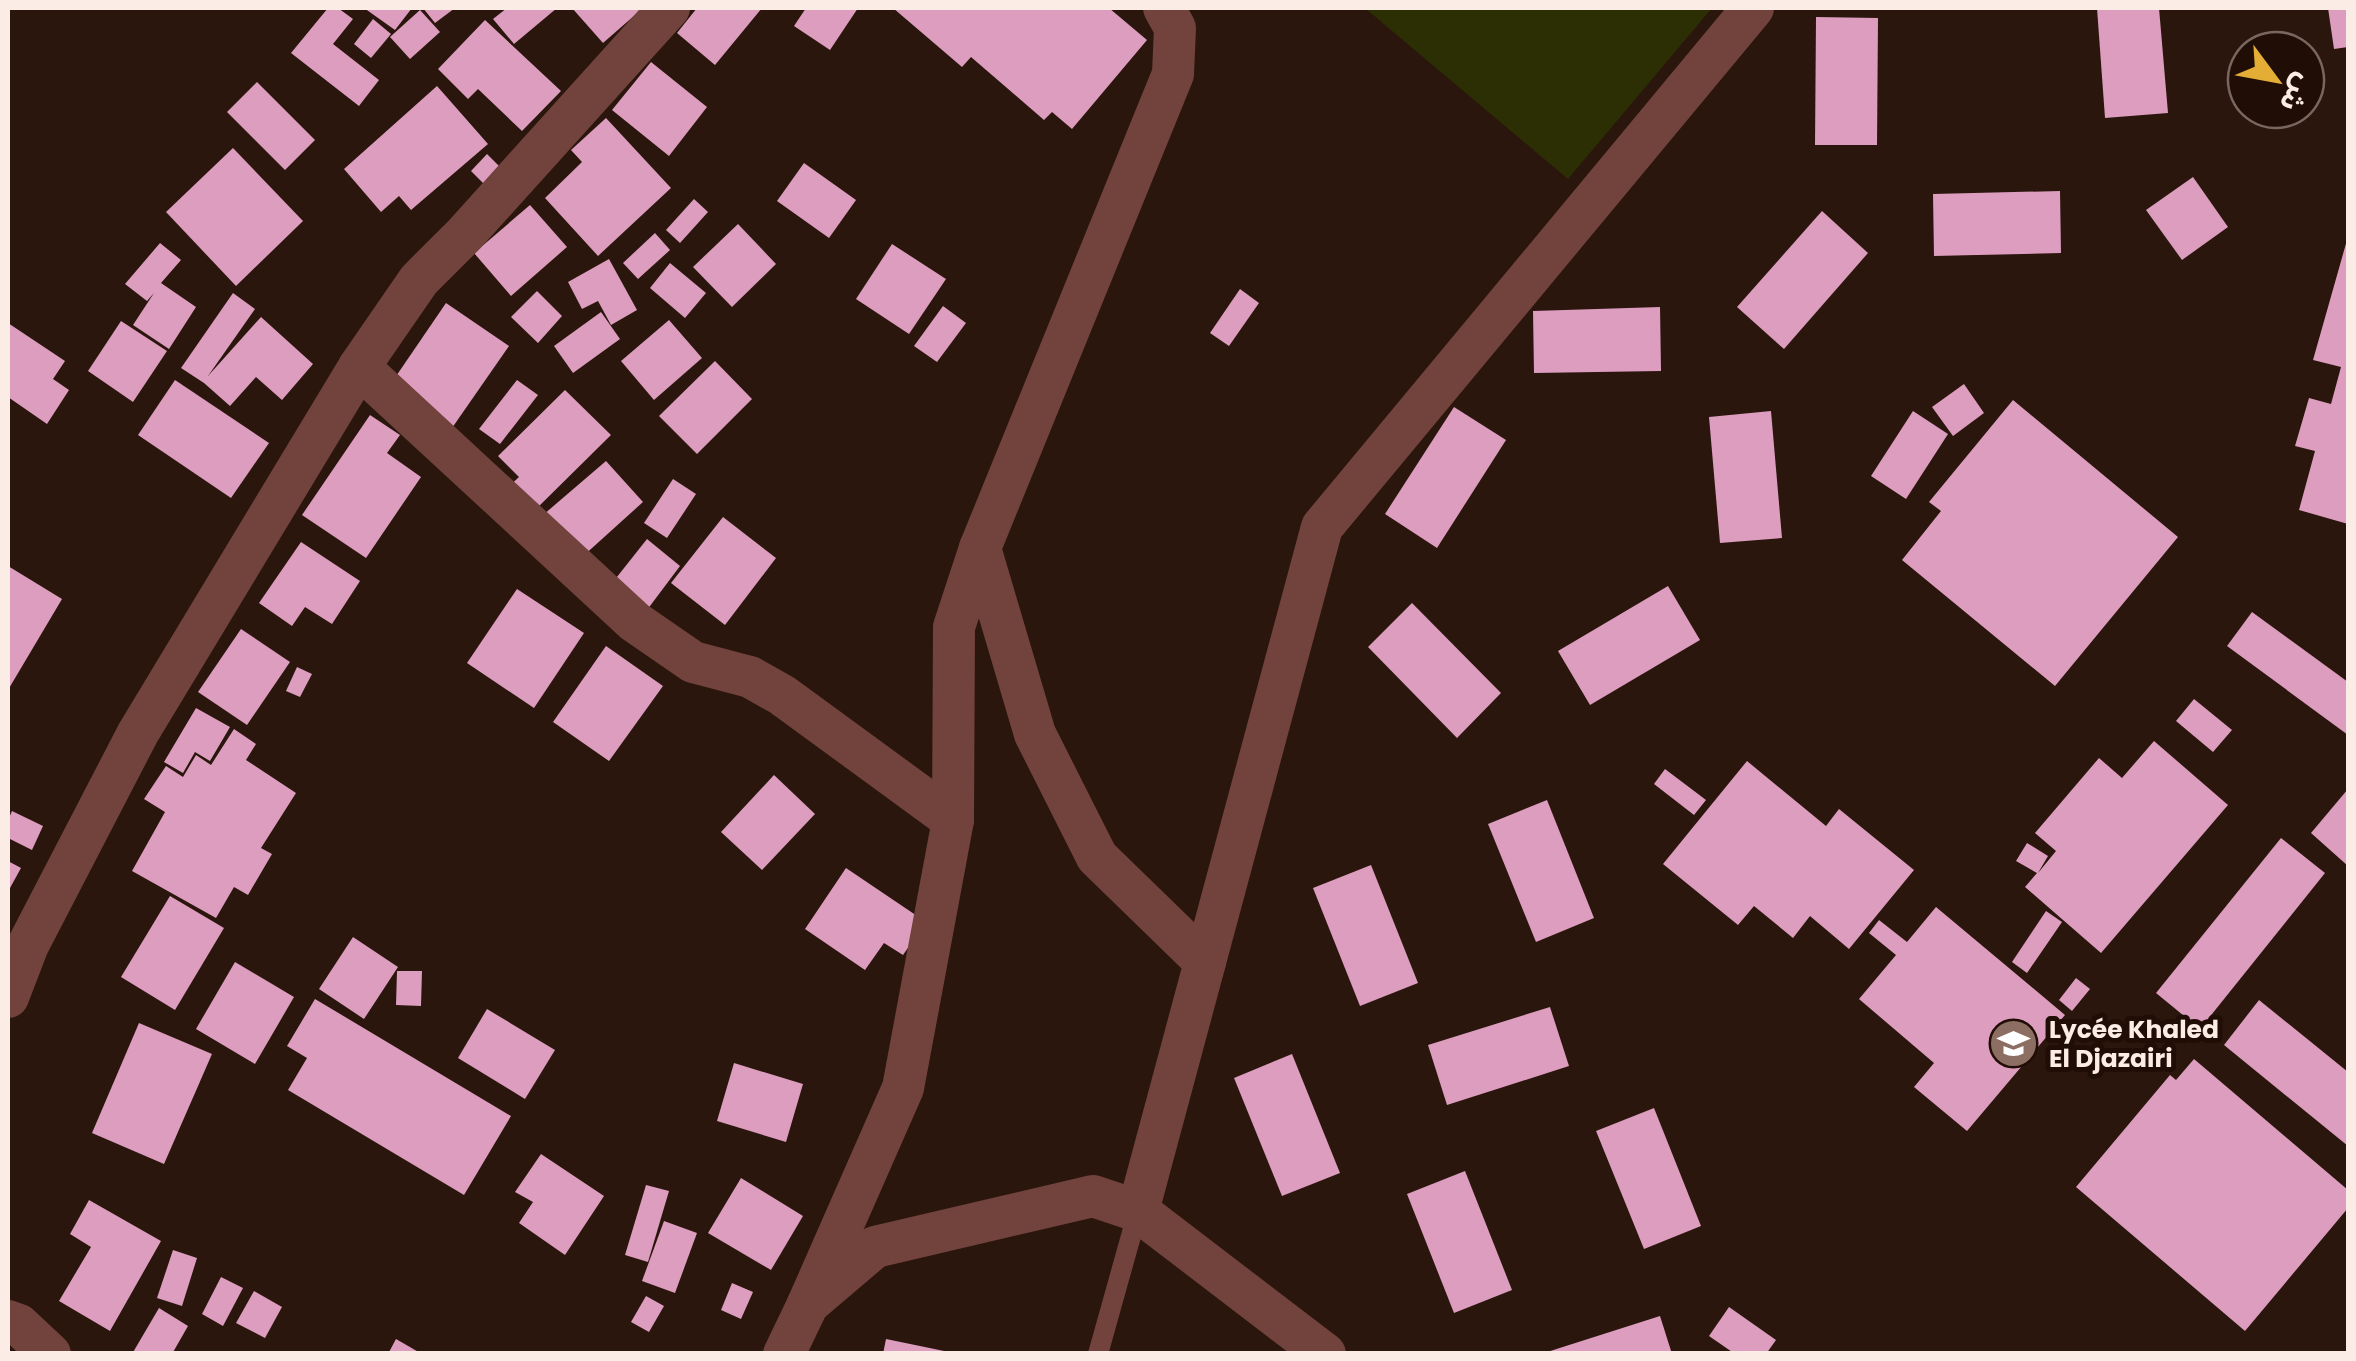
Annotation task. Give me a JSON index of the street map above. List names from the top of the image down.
{
  "places": {
    "school or university": ["Lycée Khaled El Djazairi"]
  },
  "north": "bottom right"
}
